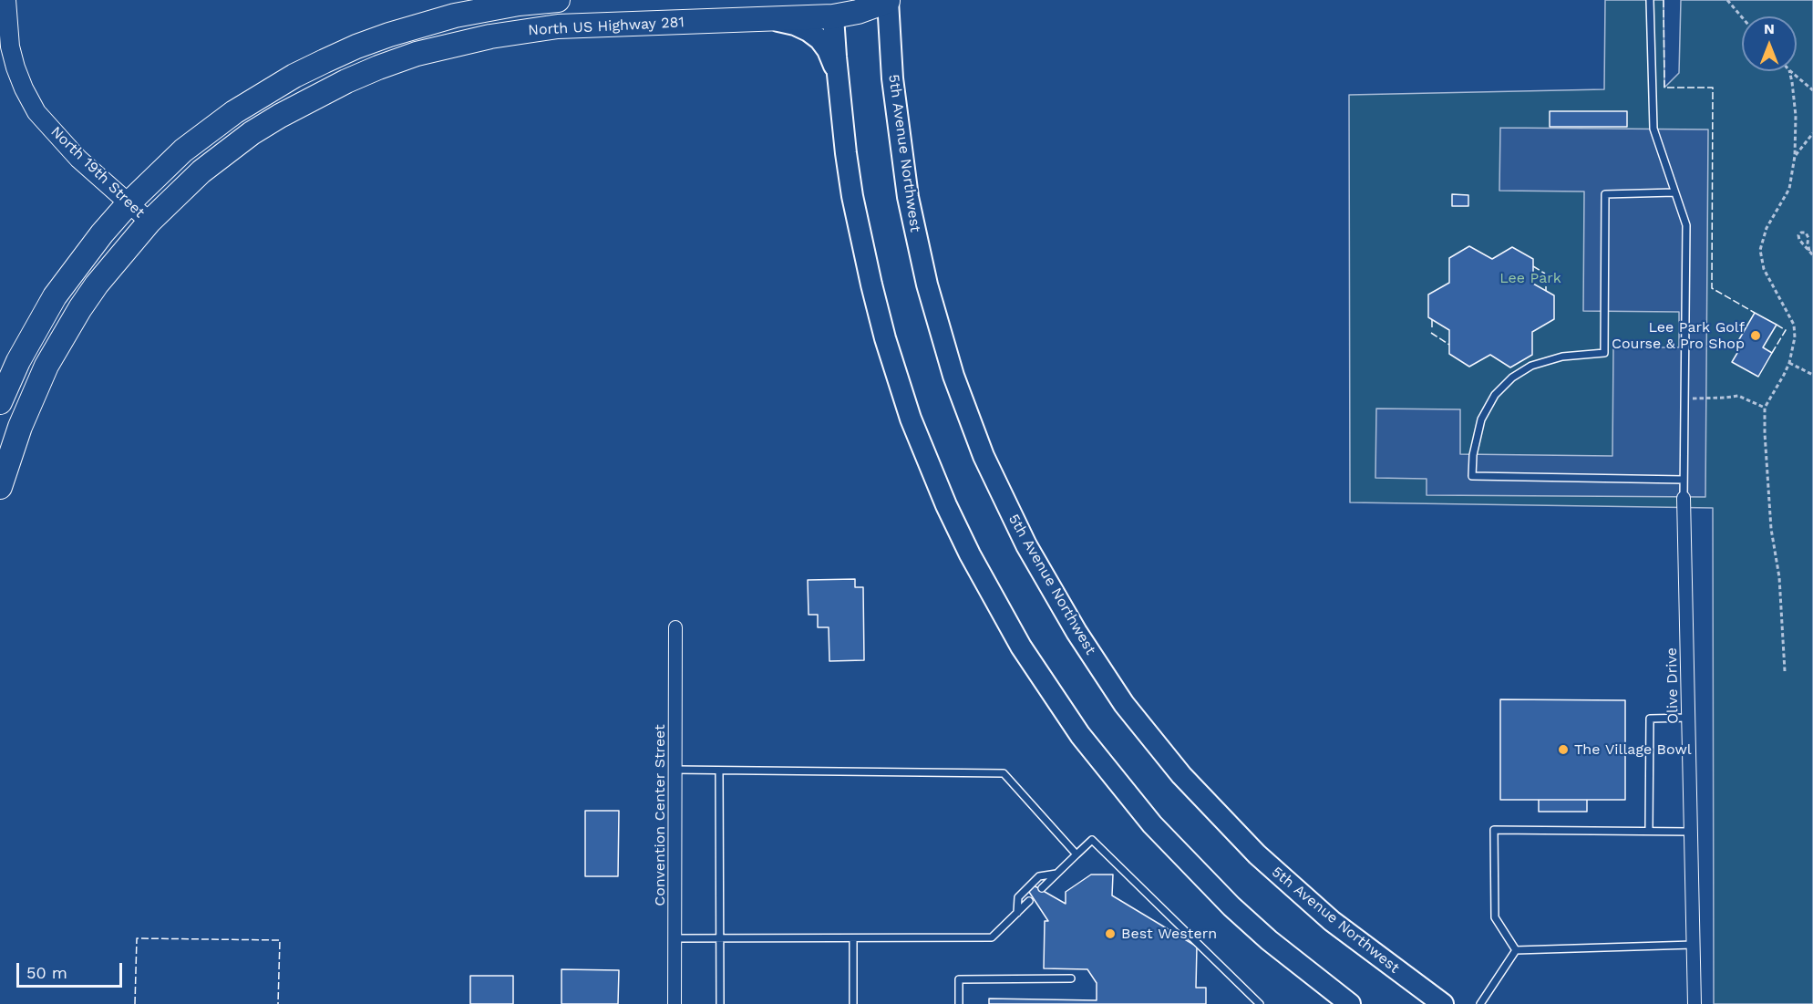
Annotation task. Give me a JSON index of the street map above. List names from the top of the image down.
{
  "streets": {
    "highway": ["North US Highway 281"],
    "main road": ["5th Avenue Northwest"],
    "street": ["North 19th Street", "Olive Drive", "Convention Center Street"]
  },
  "crossings": [
    ["North US Highway 281", "5th Avenue Northwest"],
    ["North US Highway 281", "North 19th Street"]
  ],
  "parks": ["Lee Park"],
  "places": ["Lee Park Golf Course & Pro Shop", "The Village Bowl", "Best Western"],
  "scale_bar": "50 m",
  "north": "top"
}
